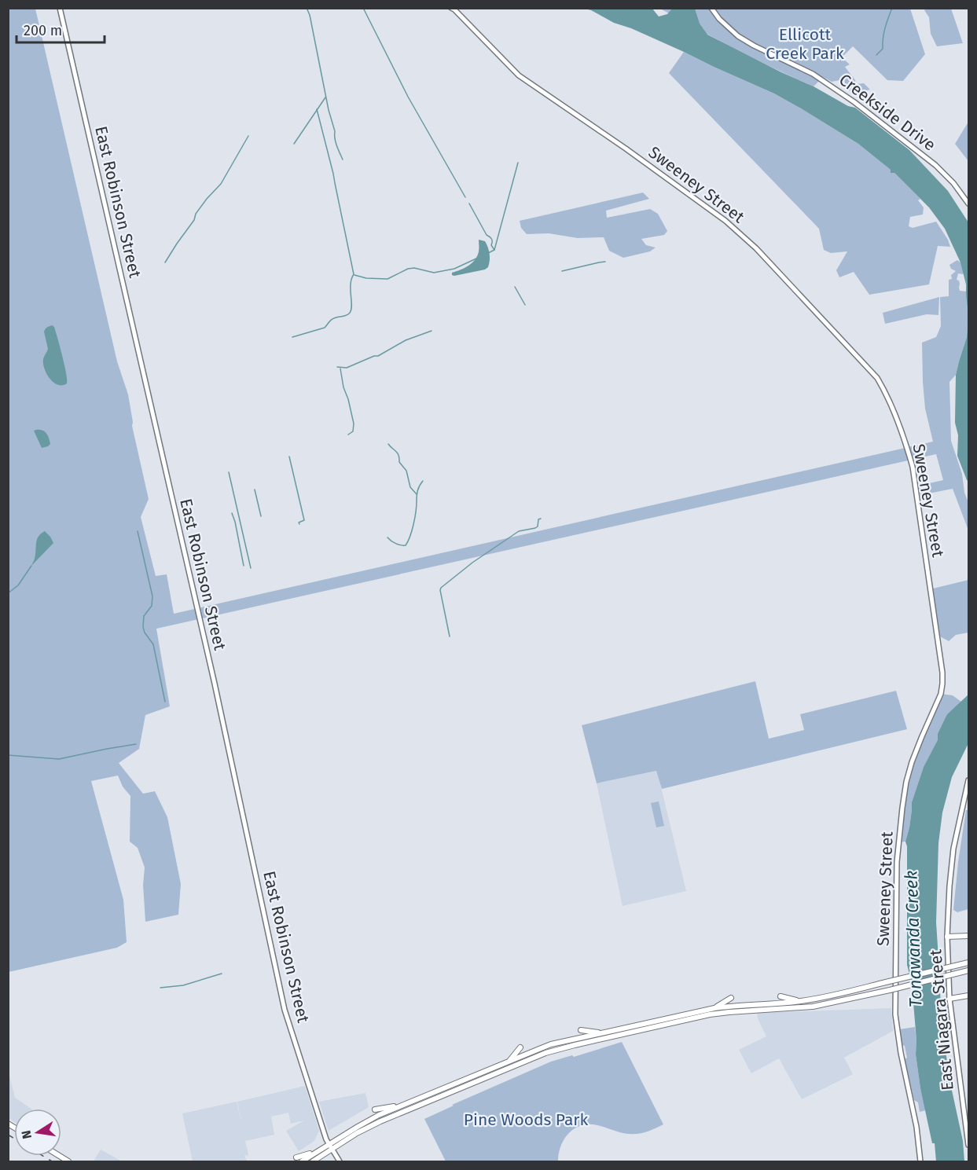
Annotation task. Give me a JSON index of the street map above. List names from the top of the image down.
{
  "streets": {
    "street": [
      "Creekside Drive",
      "Sweeney Street",
      "East Robinson Street",
      "East Niagara Street"
    ]
  },
  "water": ["Tonawanda Creek"],
  "parks": ["Ellicott Creek Park", "Pine Woods Park"],
  "scale_bar": "200 m",
  "north": "left"
}
